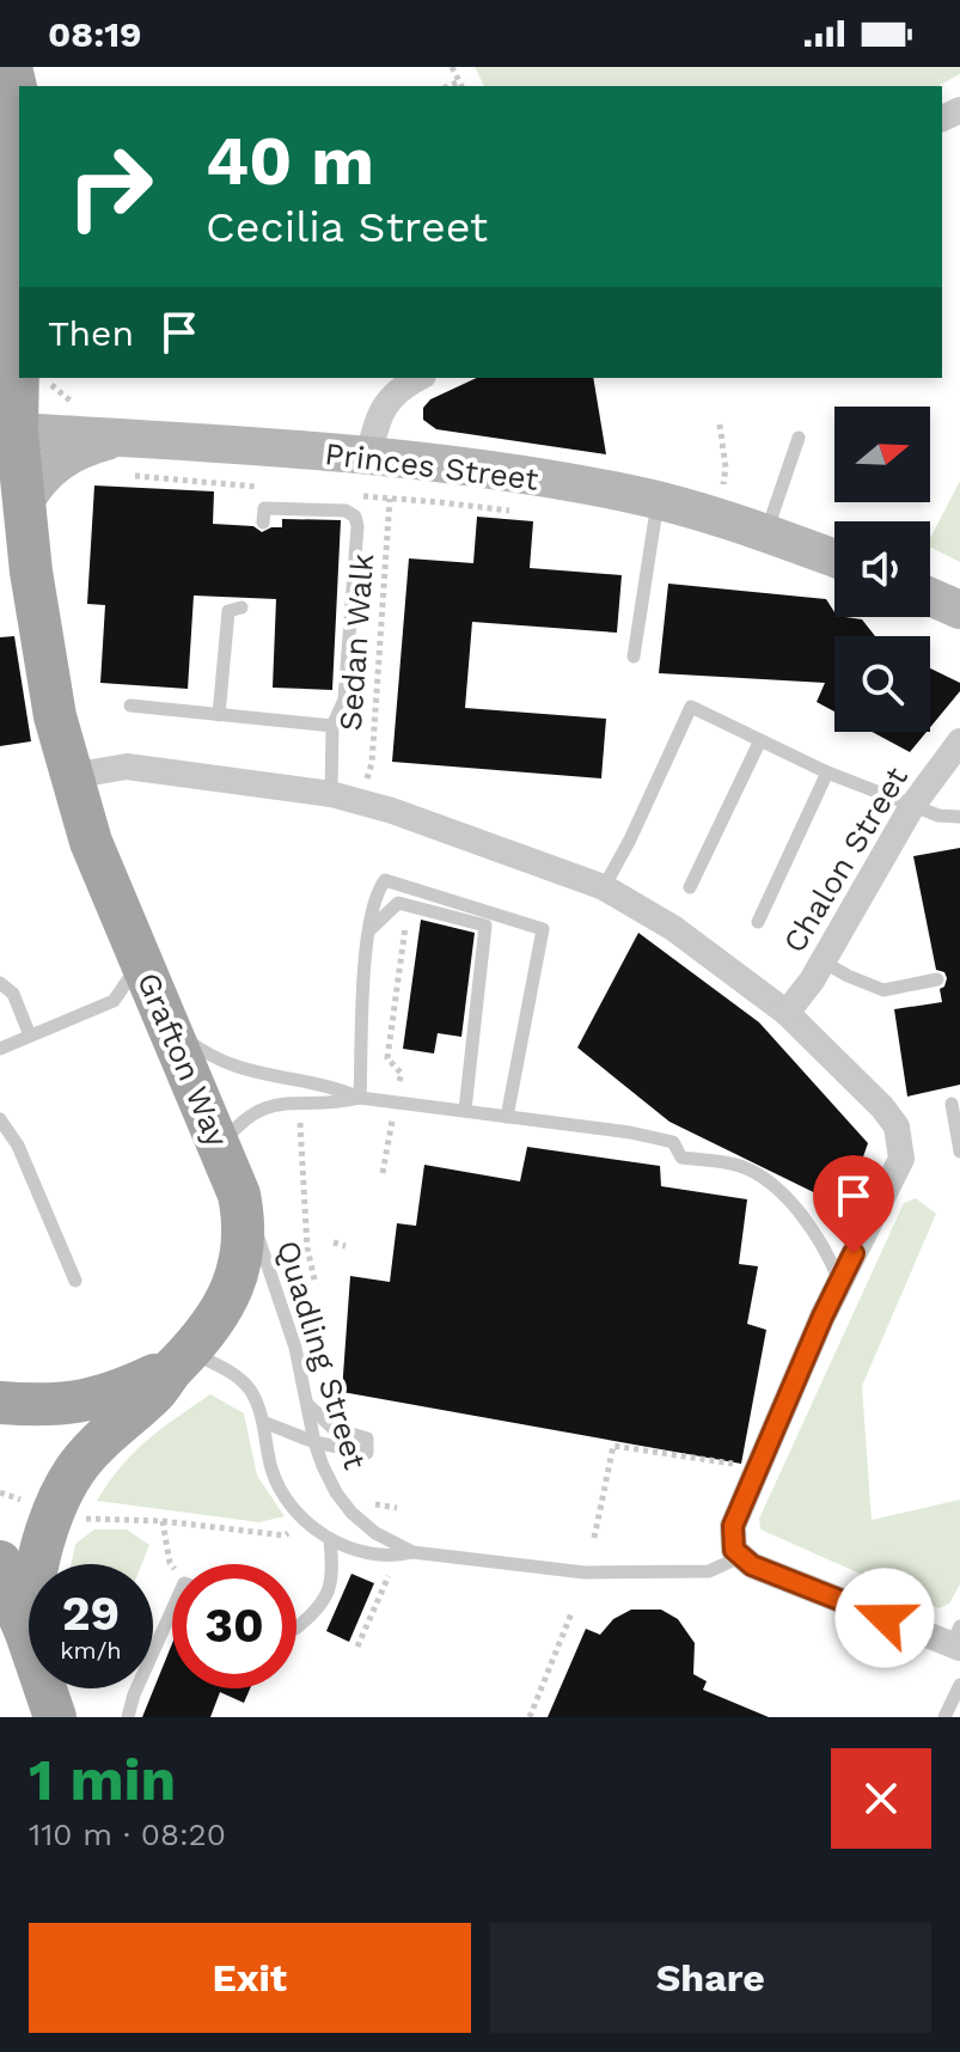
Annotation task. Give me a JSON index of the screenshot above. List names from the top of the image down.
{
  "streets": {
    "main road": ["Princes Street", "Grafton Way"],
    "street": ["Chalon Street"],
    "lane": ["Quadling Street"],
    "path": ["Sedan Walk"]
  },
  "crossings": [
    ["Princes Street", "Grafton Way"],
    ["Grafton Way", "Quadling Street"]
  ],
  "north": "right",
  "page": {
    "status": "08:19",
    "turn": ["40 m", "Cecilia Street"],
    "then": "Then",
    "speed": "29 km/h",
    "limit": "30",
    "heading": ["1 min", "110 m · 08:20"],
    "buttons": ["Exit", "Share"]
  }
}
